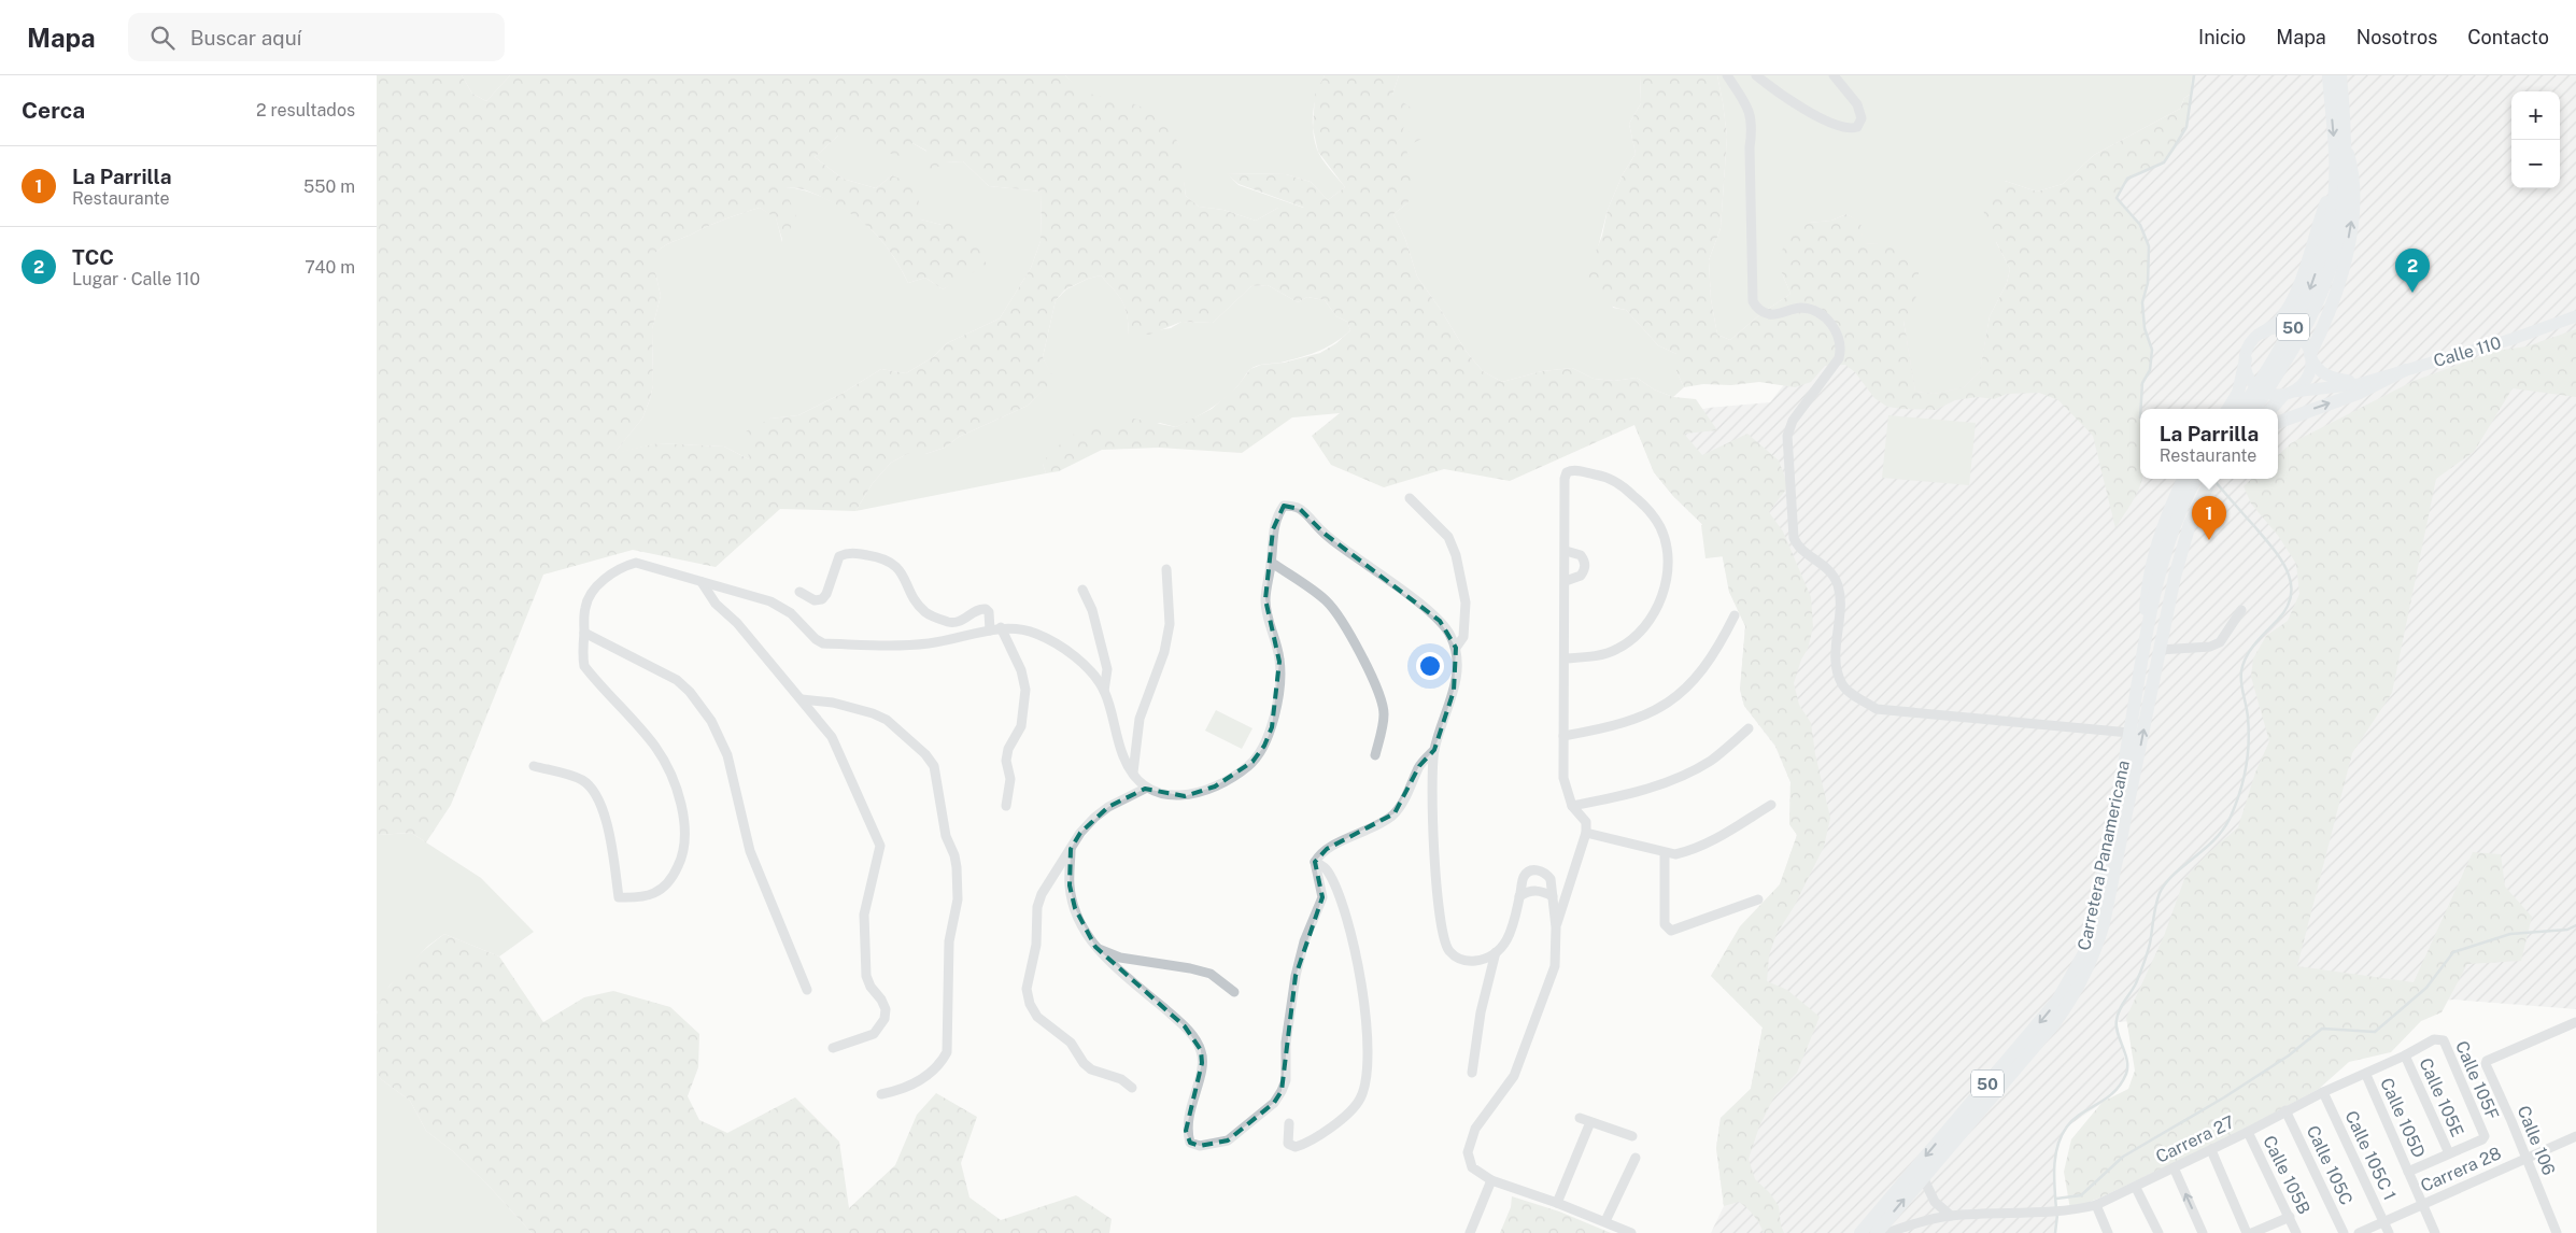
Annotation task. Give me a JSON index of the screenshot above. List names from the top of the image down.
{
  "streets": {
    "highway": ["50", "Carretera Panamericana"],
    "main road": ["Calle 110"],
    "street": [
      "Calle 105F",
      "Calle 105E",
      "Calle 105D",
      "Carrera 27",
      "Calle 106",
      "Calle 105C 1",
      "Calle 105C",
      "Carrera 28",
      "Calle 105B"
    ]
  },
  "crossings": [
    ["Calle 105F", "Calle 105E"],
    ["Calle 105F", "Carrera 27"],
    ["Calle 105E", "Carrera 27"],
    ["Calle 105D", "Carrera 27"],
    ["Calle 105D", "Carrera 28"],
    ["Carrera 27", "Calle 105C 1"],
    ["Carrera 27", "Calle 105C"],
    ["Carrera 27", "Calle 105B"],
    ["Calle 106", "Carrera 28"],
    ["Calle 105C 1", "Carrera 28"]
  ],
  "page": {
    "header": "Mapa",
    "search": "Buscar aquí",
    "nav": [
      "Inicio",
      "Mapa",
      "Nosotros",
      "Contacto"
    ],
    "heading": ["Cerca", "2 resultados"],
    "map_buttons": ["+", "−"],
    "list": [
      {
        "mark": "1",
        "name": "La Parrilla",
        "note": "Restaurante",
        "value": "550 m"
      },
      {
        "mark": "2",
        "name": "TCC",
        "note": "Lugar · Calle 110",
        "value": "740 m"
      }
    ],
    "pins": ["2", "1"],
    "popup": ["La Parrilla", "Restaurante"]
  }
}
